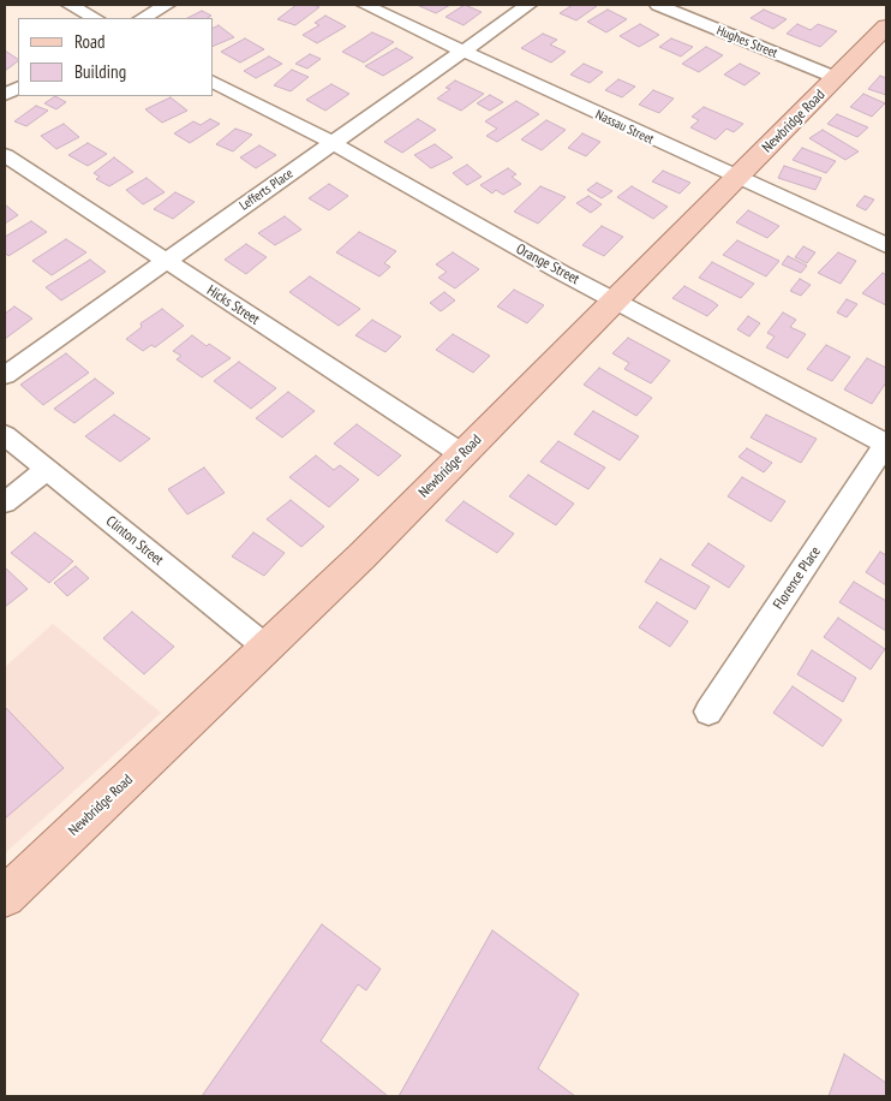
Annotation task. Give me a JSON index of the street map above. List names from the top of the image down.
{
  "streets": {
    "main road": ["Newbridge Road"],
    "street": [
      "Hughes Street",
      "Nassau Street",
      "Lefferts Place",
      "Orange Street",
      "Hicks Street",
      "Clinton Street",
      "Florence Place"
    ]
  },
  "crossings": [
    ["Hughes Street", "Newbridge Road"],
    ["Newbridge Road", "Nassau Street"],
    ["Newbridge Road", "Orange Street"],
    ["Newbridge Road", "Hicks Street"],
    ["Newbridge Road", "Clinton Street"],
    ["Nassau Street", "Lefferts Place"],
    ["Lefferts Place", "Orange Street"],
    ["Lefferts Place", "Hicks Street"],
    ["Orange Street", "Florence Place"]
  ],
  "legend": ["Road", "Building"]
}
